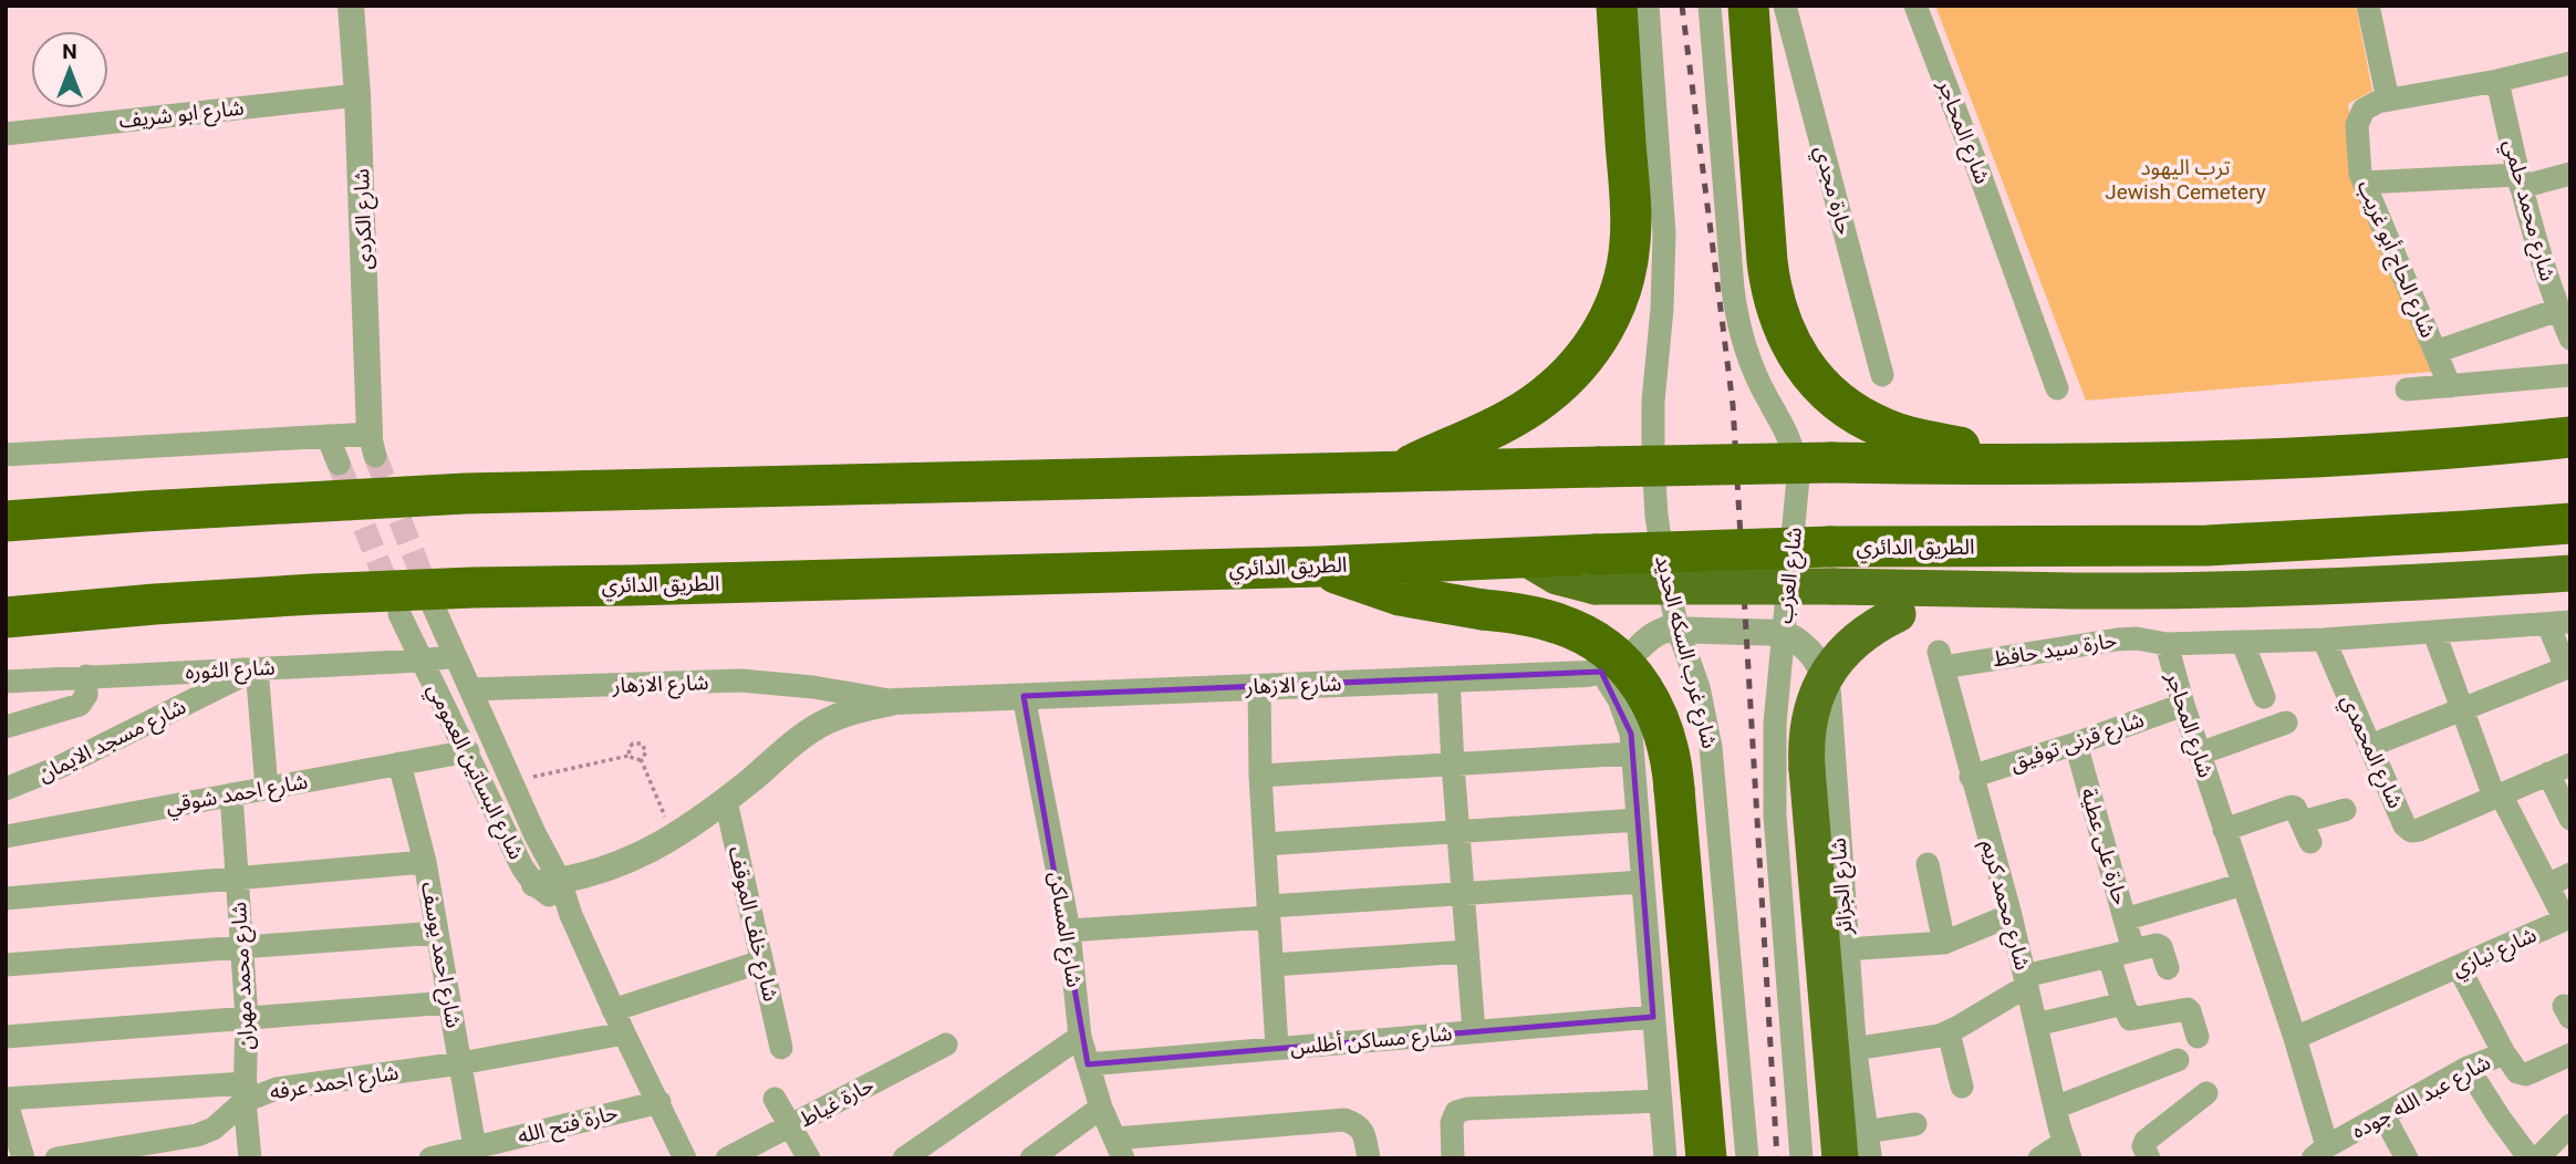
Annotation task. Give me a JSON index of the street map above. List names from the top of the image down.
{
  "streets": {
    "highway": ["الطريق الدائري"],
    "street": [
      "شارع ابو شريف",
      "شارع المحاجر",
      "حارة مجدي",
      "شارع محمد حلمي",
      "شارع الكردى",
      "شارع الحاج أبو غريب",
      "شارع العزب",
      "حارة سيد حافظ",
      "شارع غرب السكه الحديد",
      "شارع الثوره",
      "شارع الازهار",
      "شارع مسجد الايمان",
      "شارع قرنى توفيق",
      "شارع المحمدي",
      "شارع البساتين العمومي",
      "شارع احمد شوقي",
      "حارة على عطية",
      "شارع الجزائر",
      "شارع محمد كريم",
      "شارع خلف الموقف",
      "شارع المساكن",
      "شارع نيازي",
      "شارع احمد يوسف",
      "شارع محمد مهران",
      "شارع مساكن أطلس",
      "شارع احمد عرفه",
      "شارع عبد الله جوده",
      "حارة غياط",
      "حارة فتح الله"
    ]
  },
  "crossings": [
    ["شارع ابو شريف", "شارع الكردى"],
    ["شارع المحاجر", "حارة سيد حافظ"],
    ["شارع المحاجر", "شارع قرنى توفيق"],
    ["شارع المحاجر", "شارع المحمدي"],
    ["شارع المحاجر", "شارع نيازي"],
    ["شارع المحاجر", "شارع عبد الله جوده"],
    ["شارع العزب", "شارع الجزائر"],
    ["حارة سيد حافظ", "شارع محمد كريم"],
    ["شارع غرب السكه الحديد", "شارع الازهار"],
    ["شارع الثوره", "شارع مسجد الايمان"],
    ["شارع الثوره", "شارع البساتين العمومي"],
    ["شارع الازهار", "شارع البساتين العمومي"],
    ["شارع الازهار", "شارع خلف الموقف"],
    ["شارع الازهار", "شارع المساكن"],
    ["شارع قرنى توفيق", "حارة على عطية"],
    ["شارع قرنى توفيق", "شارع محمد كريم"],
    ["شارع المحمدي", "شارع نيازي"],
    ["شارع البساتين العمومي", "شارع احمد شوقي"],
    ["شارع البساتين العمومي", "شارع احمد عرفه"],
    ["شارع البساتين العمومي", "حارة فتح الله"],
    ["شارع احمد شوقي", "شارع احمد يوسف"],
    ["شارع احمد شوقي", "شارع محمد مهران"],
    ["شارع المساكن", "شارع مساكن أطلس"],
    ["شارع احمد يوسف", "شارع احمد عرفه"],
    ["شارع احمد يوسف", "حارة فتح الله"],
    ["شارع محمد مهران", "شارع احمد عرفه"]
  ],
  "parks": ["ترب اليهود Jewish Cemetery"],
  "north": "top"
}
